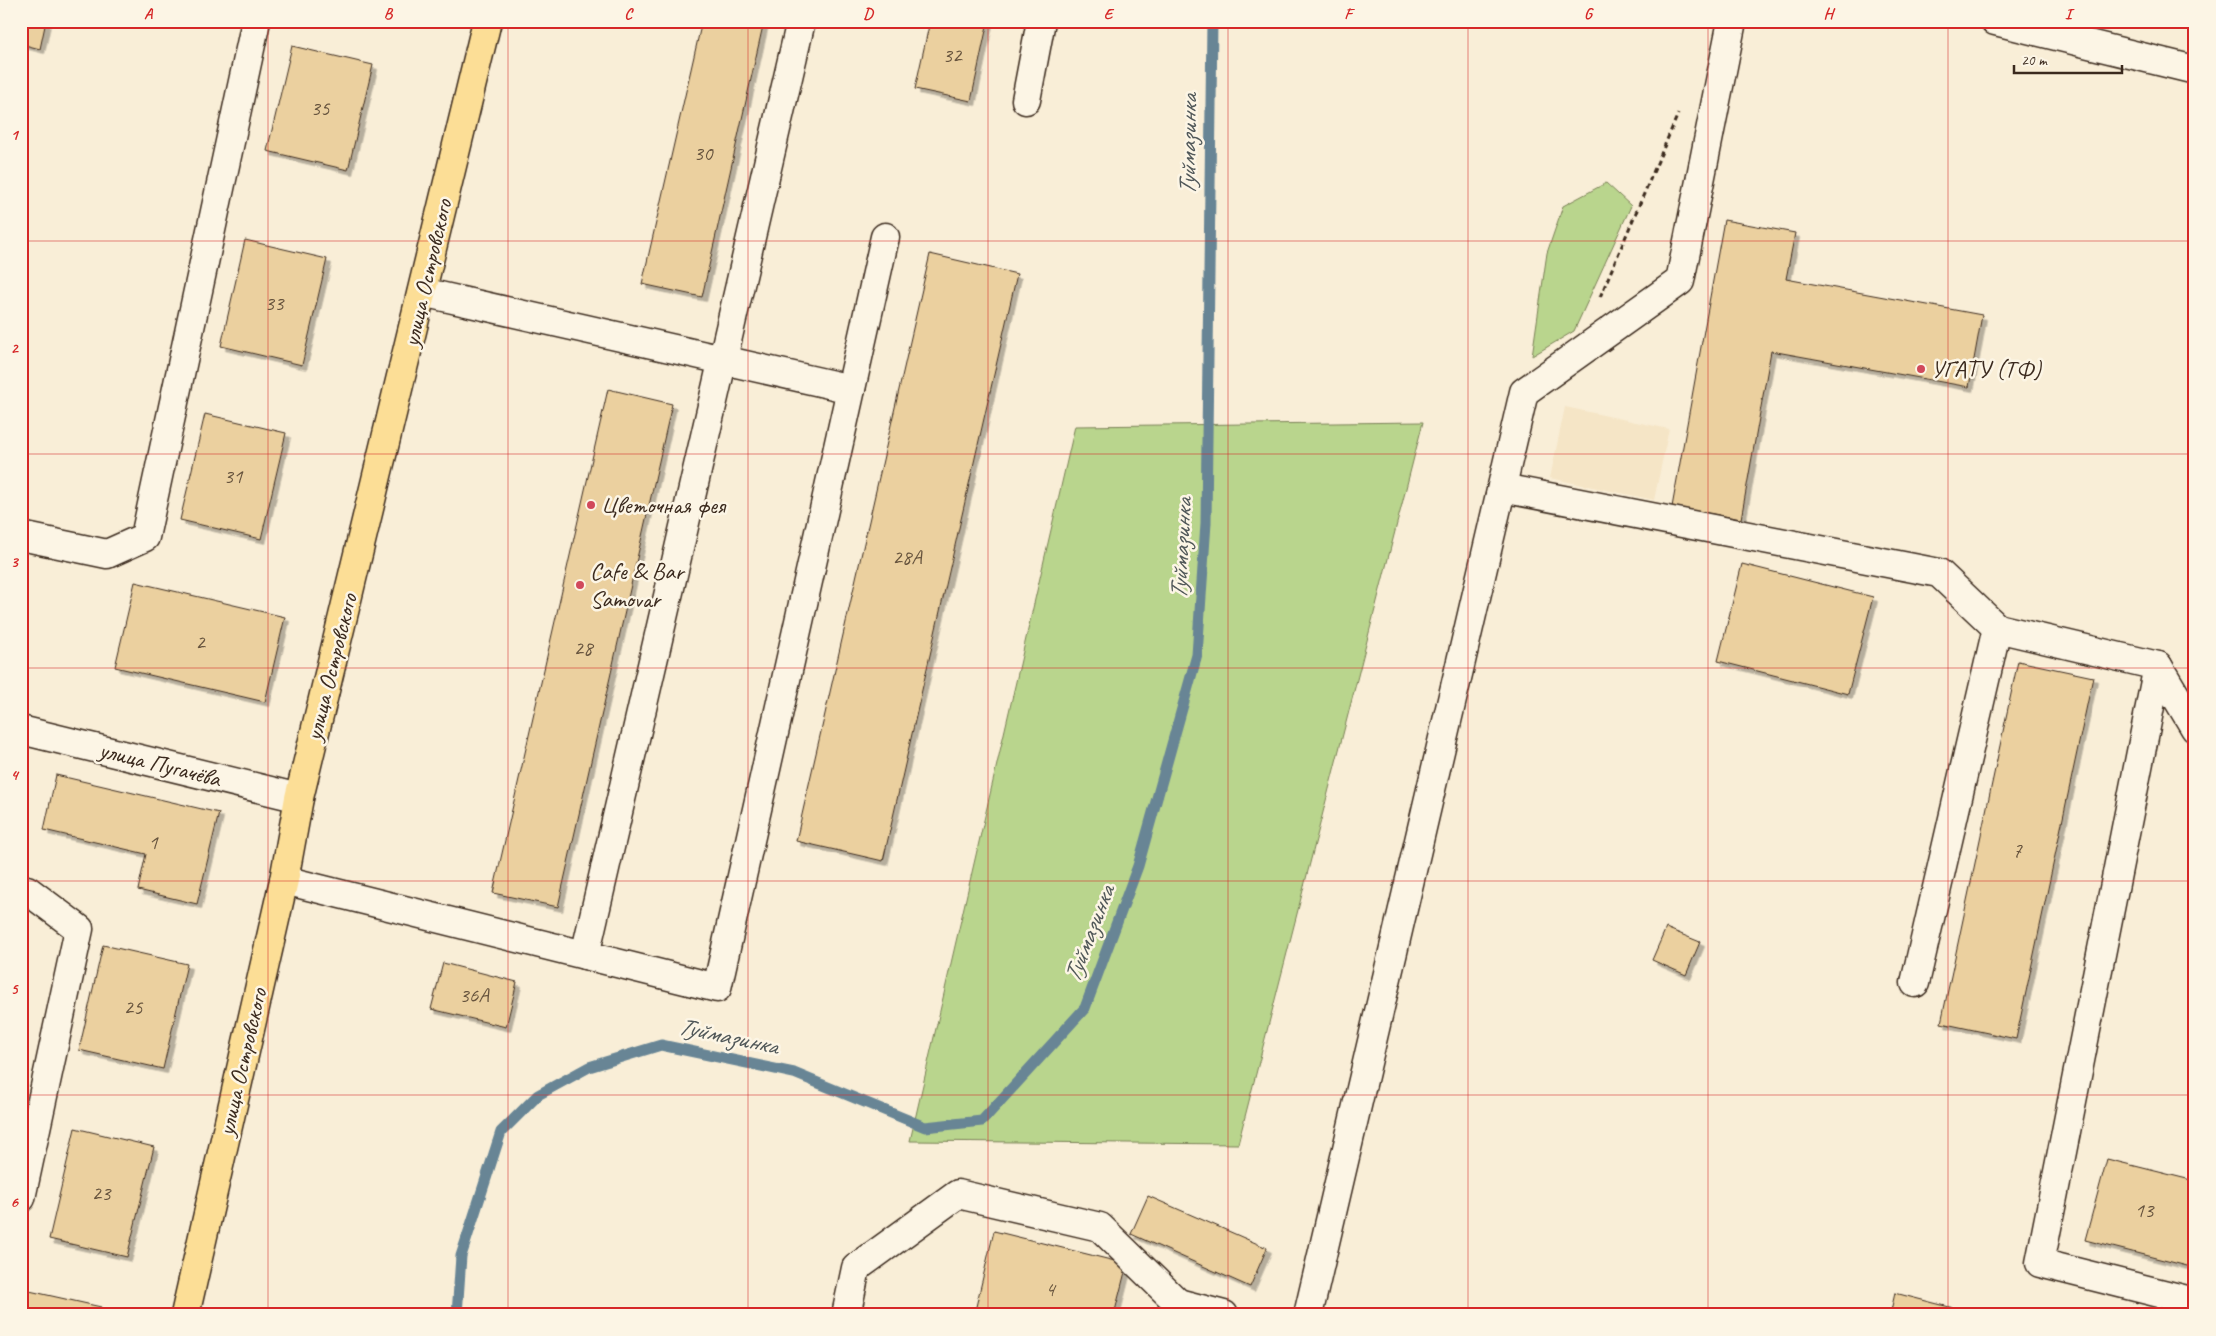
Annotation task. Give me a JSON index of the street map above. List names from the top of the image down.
{
  "streets": {
    "main road": ["улица Островского"],
    "street": ["улица Пугачёва"]
  },
  "crossings": [
    ["улица Островского", "улица Пугачёва"]
  ],
  "water": ["Туймазинка"],
  "places": ["УГАТУ (ТФ)", "Цветочная фея", "Cafe & Bar Samovar"],
  "house_numbers": [
    "32",
    "35",
    "30",
    "33",
    "31",
    "28А",
    "2",
    "28",
    "1",
    "7",
    "36А",
    "25",
    "23",
    "13",
    "4"
  ],
  "scale_bar": "20 m",
  "grid": {
    "columns": [
      "A",
      "B",
      "C",
      "D",
      "E",
      "F",
      "G",
      "H",
      "I"
    ],
    "rows": [
      "1",
      "2",
      "3",
      "4",
      "5",
      "6"
    ]
  }
}
